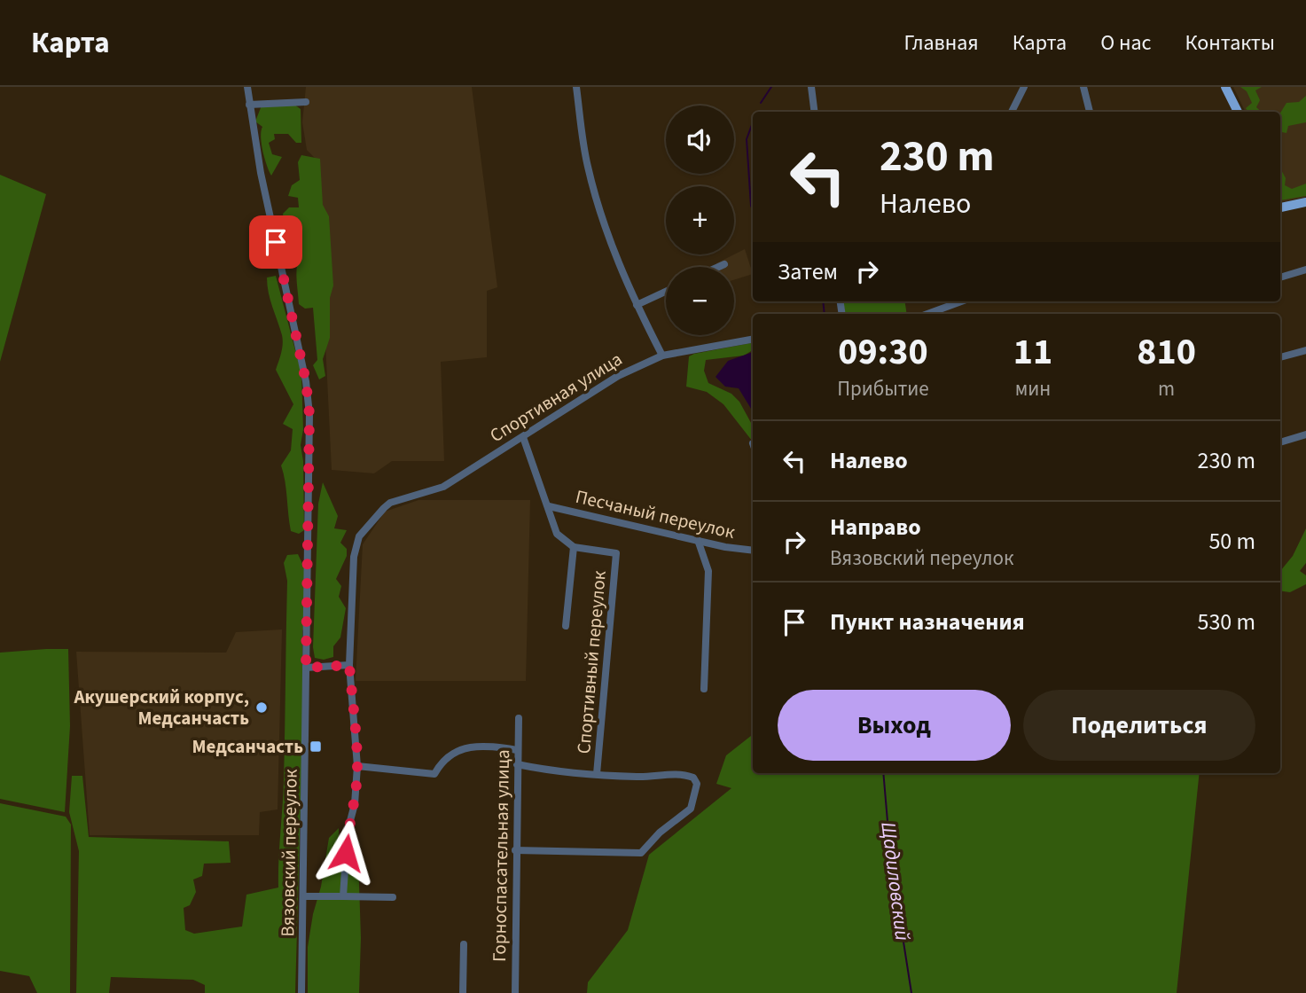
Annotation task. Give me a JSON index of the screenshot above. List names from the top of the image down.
{
  "streets": {
    "street": [
      "Спортивная улица",
      "Песчаный переулок",
      "Спортивный переулок",
      "Вязовский переулок",
      "Горноспасательная улица"
    ]
  },
  "water": ["Щадиловский"],
  "places": {
    "other": ["Акушерский корпус, Медсанчасть"],
    "transit": ["Медсанчасть"]
  },
  "page": {
    "header": "Карта",
    "nav": [
      "Главная",
      "Карта",
      "О нас",
      "Контакты"
    ],
    "map_buttons": ["+", "−"],
    "turn": ["230 m", "Налево"],
    "then": "Затем",
    "eta": [
      "09:30",
      "Прибытие",
      "11",
      "мин",
      "810",
      "m"
    ],
    "list": [
      {
        "name": "Налево",
        "value": "230 m"
      },
      {
        "name": "Направо",
        "note": "Вязовский переулок",
        "value": "50 m"
      },
      {
        "name": "Пункт назначения",
        "value": "530 m"
      }
    ],
    "buttons": ["Выход", "Поделиться"]
  }
}
